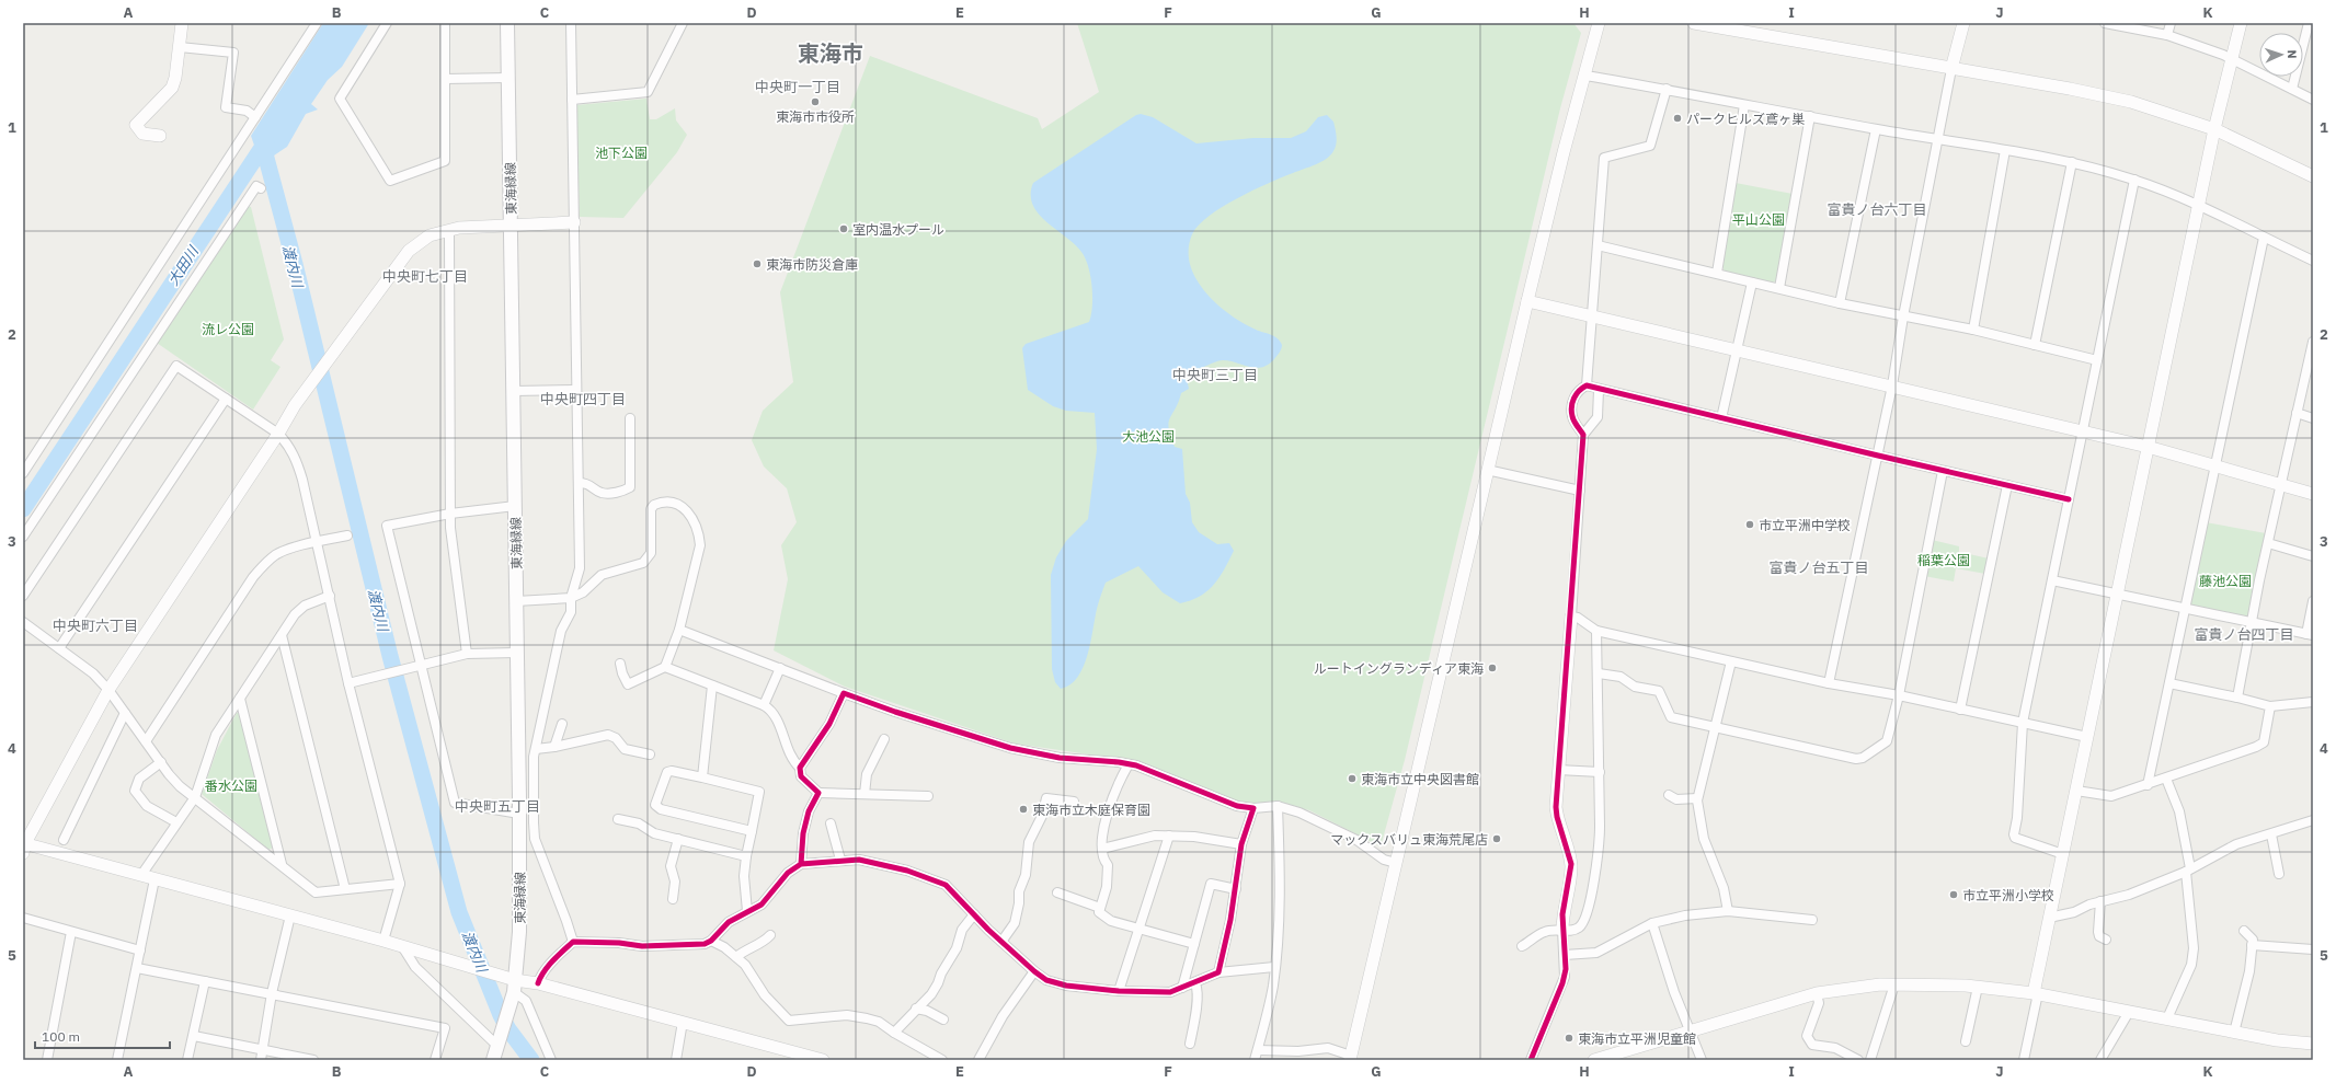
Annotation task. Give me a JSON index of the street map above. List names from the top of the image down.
{
  "streets": {
    "main road": ["東海緑線"]
  },
  "districts": [
    "東海市",
    "中央町一丁目",
    "富貴ノ台六丁目",
    "中央町七丁目",
    "中央町三丁目",
    "中央町四丁目",
    "富貴ノ台五丁目",
    "中央町六丁目",
    "富貴ノ台四丁目",
    "中央町五丁目"
  ],
  "water": ["大田川", "渡内川"],
  "parks": [
    "池下公園",
    "平山公園",
    "流レ公園",
    "大池公園",
    "稲葉公園",
    "藤池公園",
    "番水公園"
  ],
  "places": [
    "東海市市役所",
    "パークヒルズ鳶ヶ巣",
    "室内温水プール",
    "東海市防災倉庫",
    "市立平洲中学校",
    "ルートイングランディア東海",
    "東海市立中央図書館",
    "東海市立木庭保育園",
    "マックスバリュ東海荒尾店",
    "市立平洲小学校",
    "東海市立平洲児童館"
  ],
  "scale_bar": "100 m",
  "north": "right",
  "grid": {
    "columns": [
      "A",
      "B",
      "C",
      "D",
      "E",
      "F",
      "G",
      "H",
      "I",
      "J",
      "K"
    ],
    "rows": [
      "1",
      "2",
      "3",
      "4",
      "5"
    ]
  }
}
